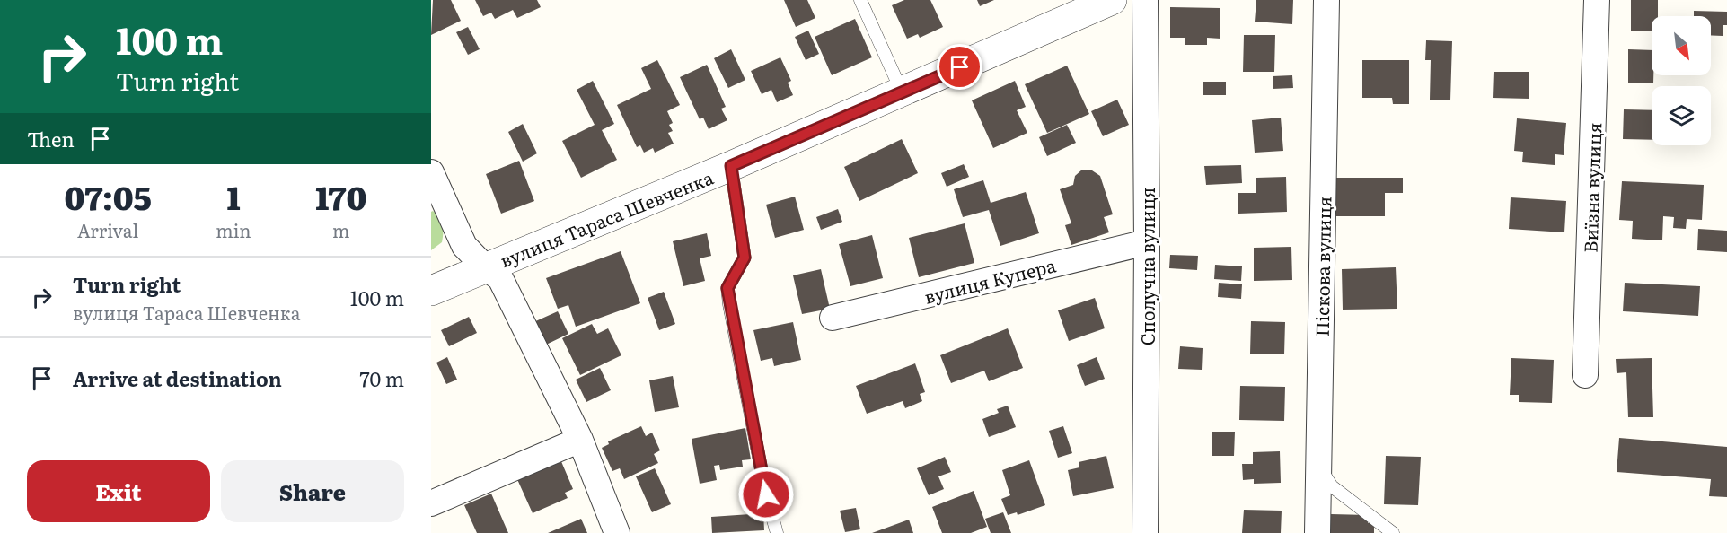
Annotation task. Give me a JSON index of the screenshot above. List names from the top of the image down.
{
  "streets": {
    "street": [
      "Виїзна вулиця",
      "вулиця Тараса Шевченка",
      "Сполучна вулиця",
      "Піскова вулиця",
      "вулиця Купера"
    ]
  },
  "crossings": [
    ["Сполучна вулиця", "вулиця Купера"]
  ],
  "north": "bottom right",
  "page": {
    "turn": ["100 m", "Turn right"],
    "then": "Then",
    "eta": [
      "07:05",
      "Arrival",
      "1",
      "min",
      "170",
      "m"
    ],
    "list": [
      {
        "name": "Turn right",
        "note": "вулиця Тараса Шевченка",
        "value": "100 m"
      },
      {
        "name": "Arrive at destination",
        "value": "70 m"
      }
    ],
    "buttons": ["Exit", "Share"]
  }
}
